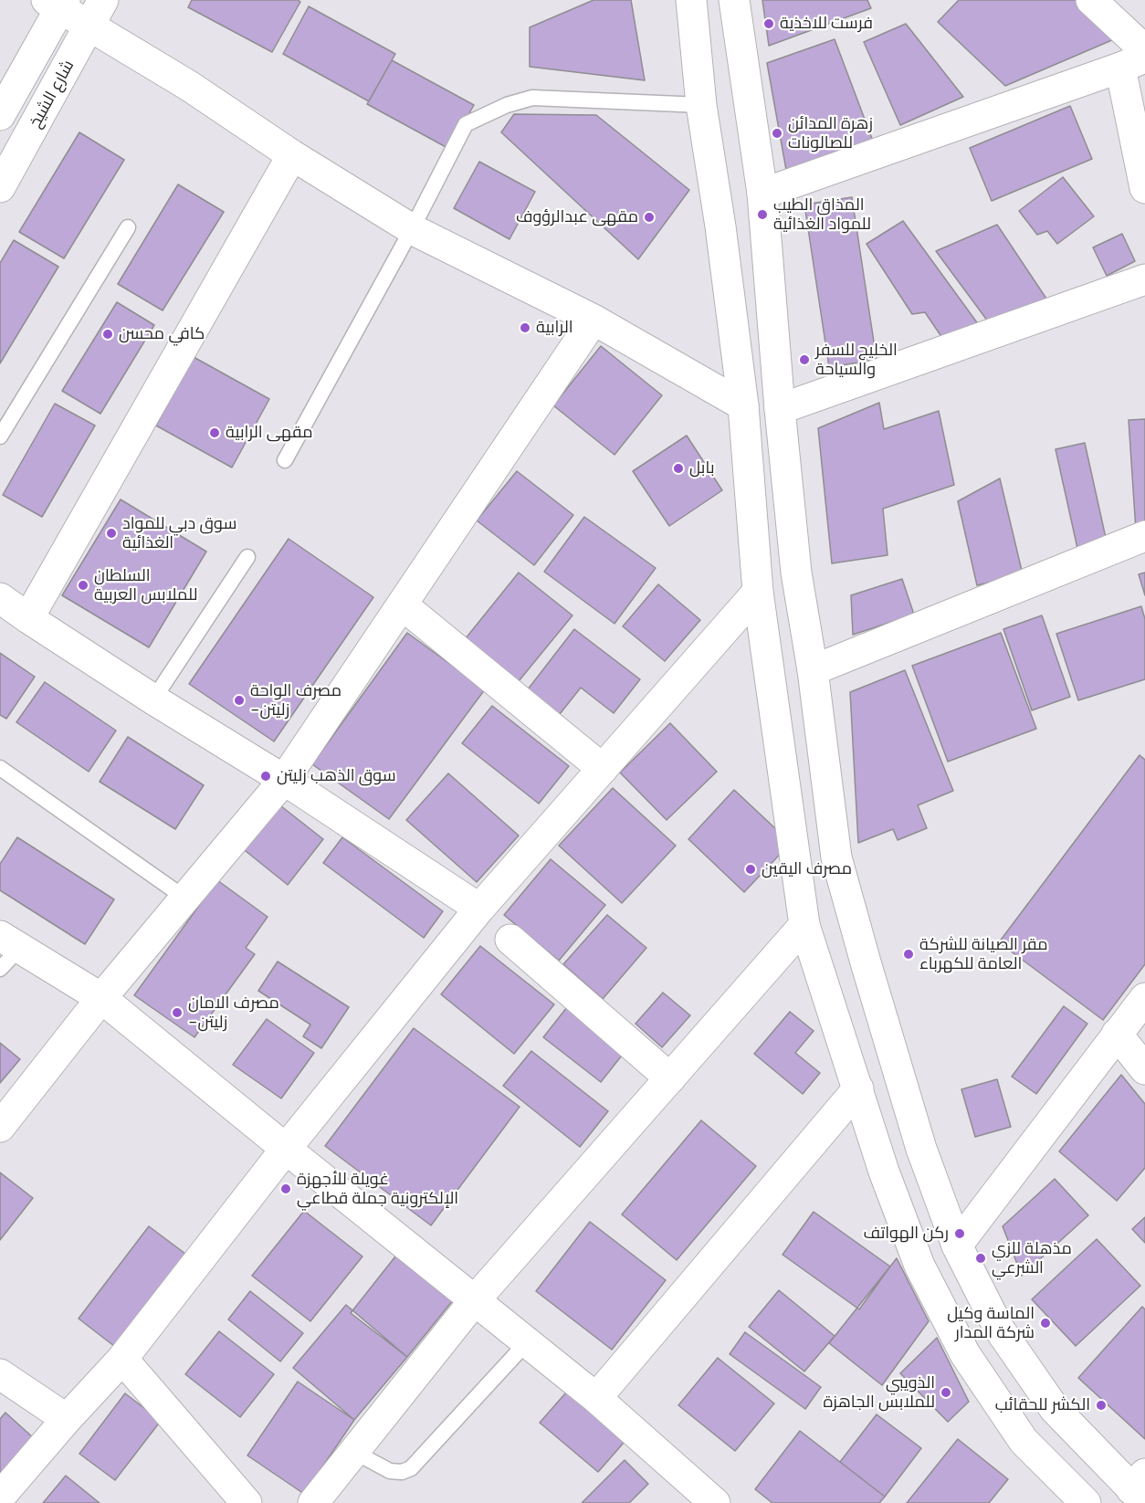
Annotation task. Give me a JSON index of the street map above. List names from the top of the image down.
{
  "streets": {
    "street": ["شارع الشيخ"]
  },
  "places": [
    "فرست للاخذية",
    "زهرة المدائن للصالونات",
    "المذاق الطيب للمواد الغذائية",
    "مقهى عبدالرؤوف",
    "الرابية",
    "كافي محسن",
    "الخليج للسفر والسياحة",
    "مقهى الرابية",
    "بابل",
    "سوق دبي للمواد الغذائية",
    "السلطان للملابس العربية",
    "مصرف الواحة -زليتن",
    "سوق الذهب زليتن",
    "مصرف اليقين",
    "مقر الصيانة للشركة العامة للكهرباء",
    "مصرف الامان -زليتن",
    "غويلة للأجهزة الإلكترونية جملة قطاعي",
    "ركن الهواتف",
    "مذهلة للزي الشرعي",
    "الماسة وكيل شركة المدار",
    "الذويبي للملابس الجاهزة",
    "الكشر للحقائب"
  ]
}
